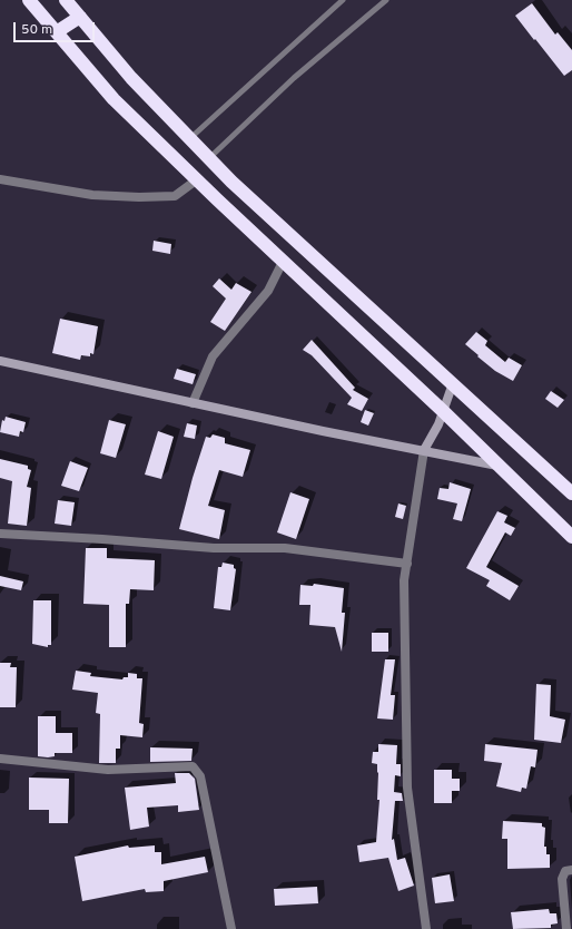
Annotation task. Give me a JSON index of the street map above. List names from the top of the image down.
{
  "scale_bar": "50 m"
}
